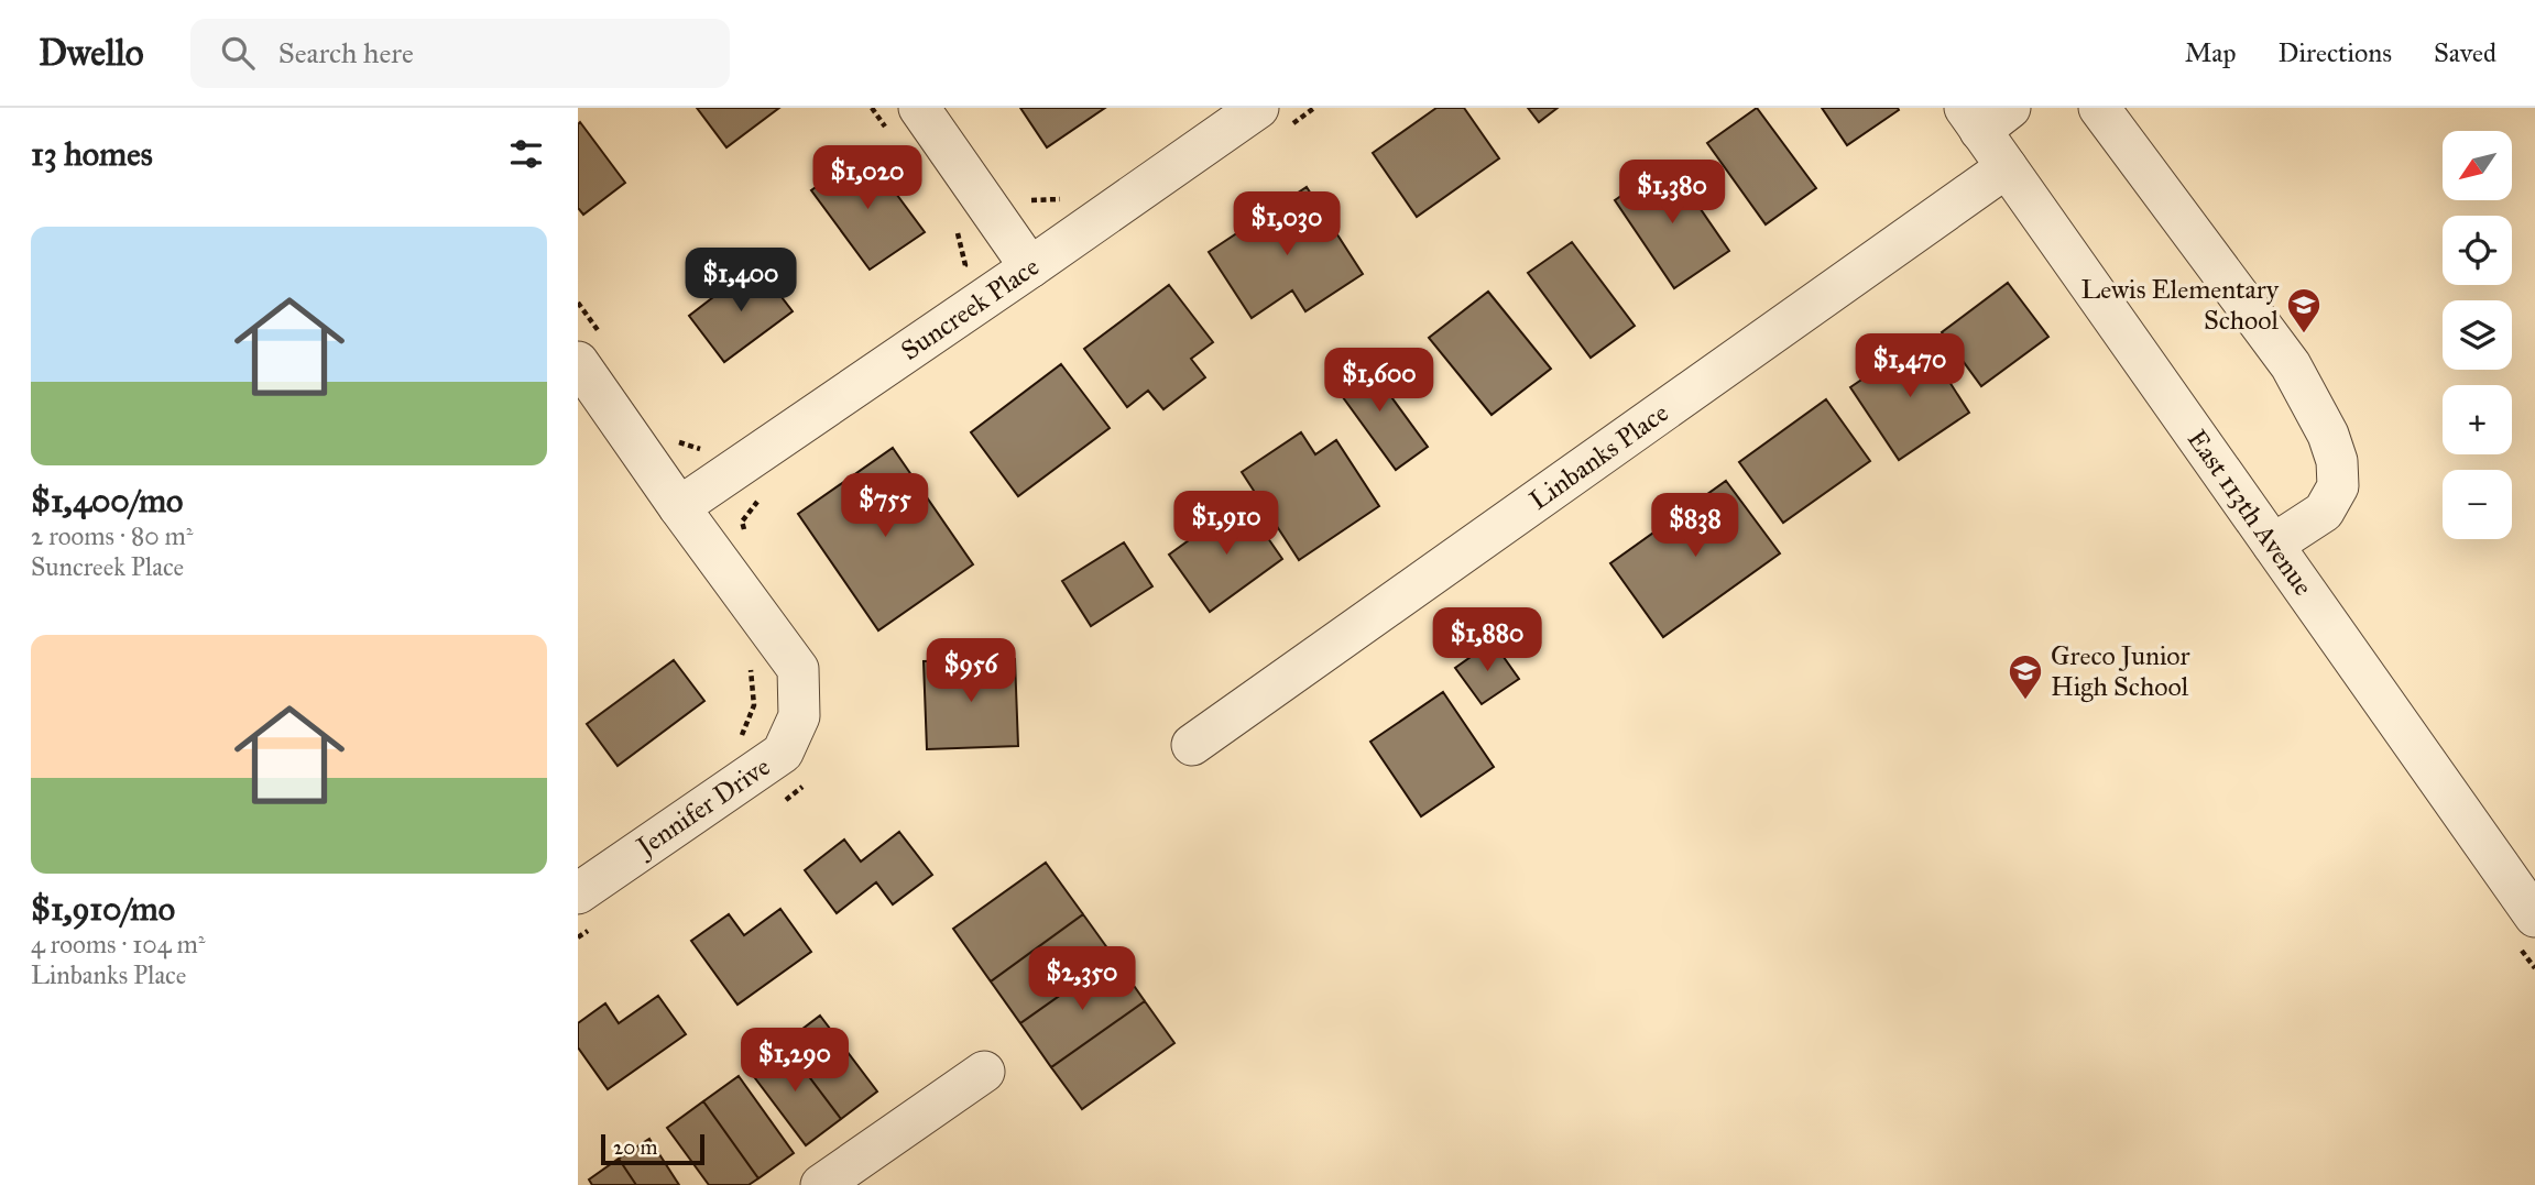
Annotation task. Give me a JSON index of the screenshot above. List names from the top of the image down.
{
  "streets": {
    "street": [
      "Suncreek Place",
      "Linbanks Place",
      "East 113th Avenue",
      "Jennifer Drive"
    ]
  },
  "crossings": [
    ["Suncreek Place", "Jennifer Drive"],
    ["Linbanks Place", "East 113th Avenue"]
  ],
  "places": {
    "school or university": ["Lewis Elementary School", "Greco Junior High School"]
  },
  "scale_bar": "20 m",
  "north": "bottom left",
  "page": {
    "header": "Dwello",
    "search": "Search here",
    "nav": ["Map", "Directions", "Saved"],
    "heading": "13 homes",
    "map_buttons": ["+", "−"],
    "price": [
      "$1,020",
      "$1,380",
      "$1,030",
      "$1,400",
      "$1,470",
      "$1,600",
      "$755",
      "$1,910",
      "$838",
      "$1,880",
      "$956",
      "$2,350",
      "$1,290"
    ],
    "list": [
      {
        "name": "$1,400/mo",
        "note": "2 rooms · 80 m² · Suncreek Place"
      },
      {
        "name": "$1,910/mo",
        "note": "4 rooms · 104 m² · Linbanks Place"
      }
    ],
    "scale": "20 m"
  }
}
